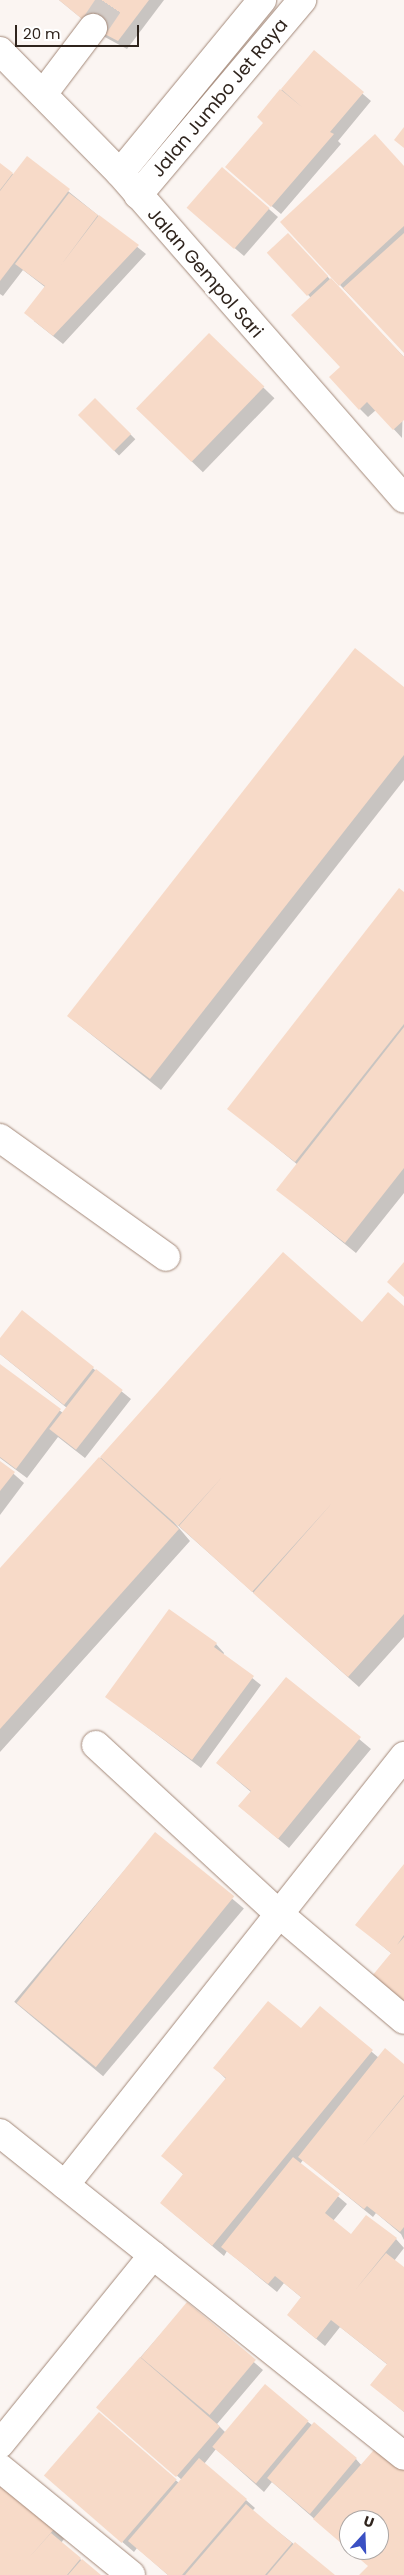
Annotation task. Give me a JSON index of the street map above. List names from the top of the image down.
{
  "streets": {
    "street": ["Jalan Jumbo Jet Raya", "Jalan Gempol Sari"]
  },
  "crossings": [
    ["Jalan Jumbo Jet Raya", "Jalan Gempol Sari"]
  ],
  "scale_bar": "20 m",
  "north": "top"
}
